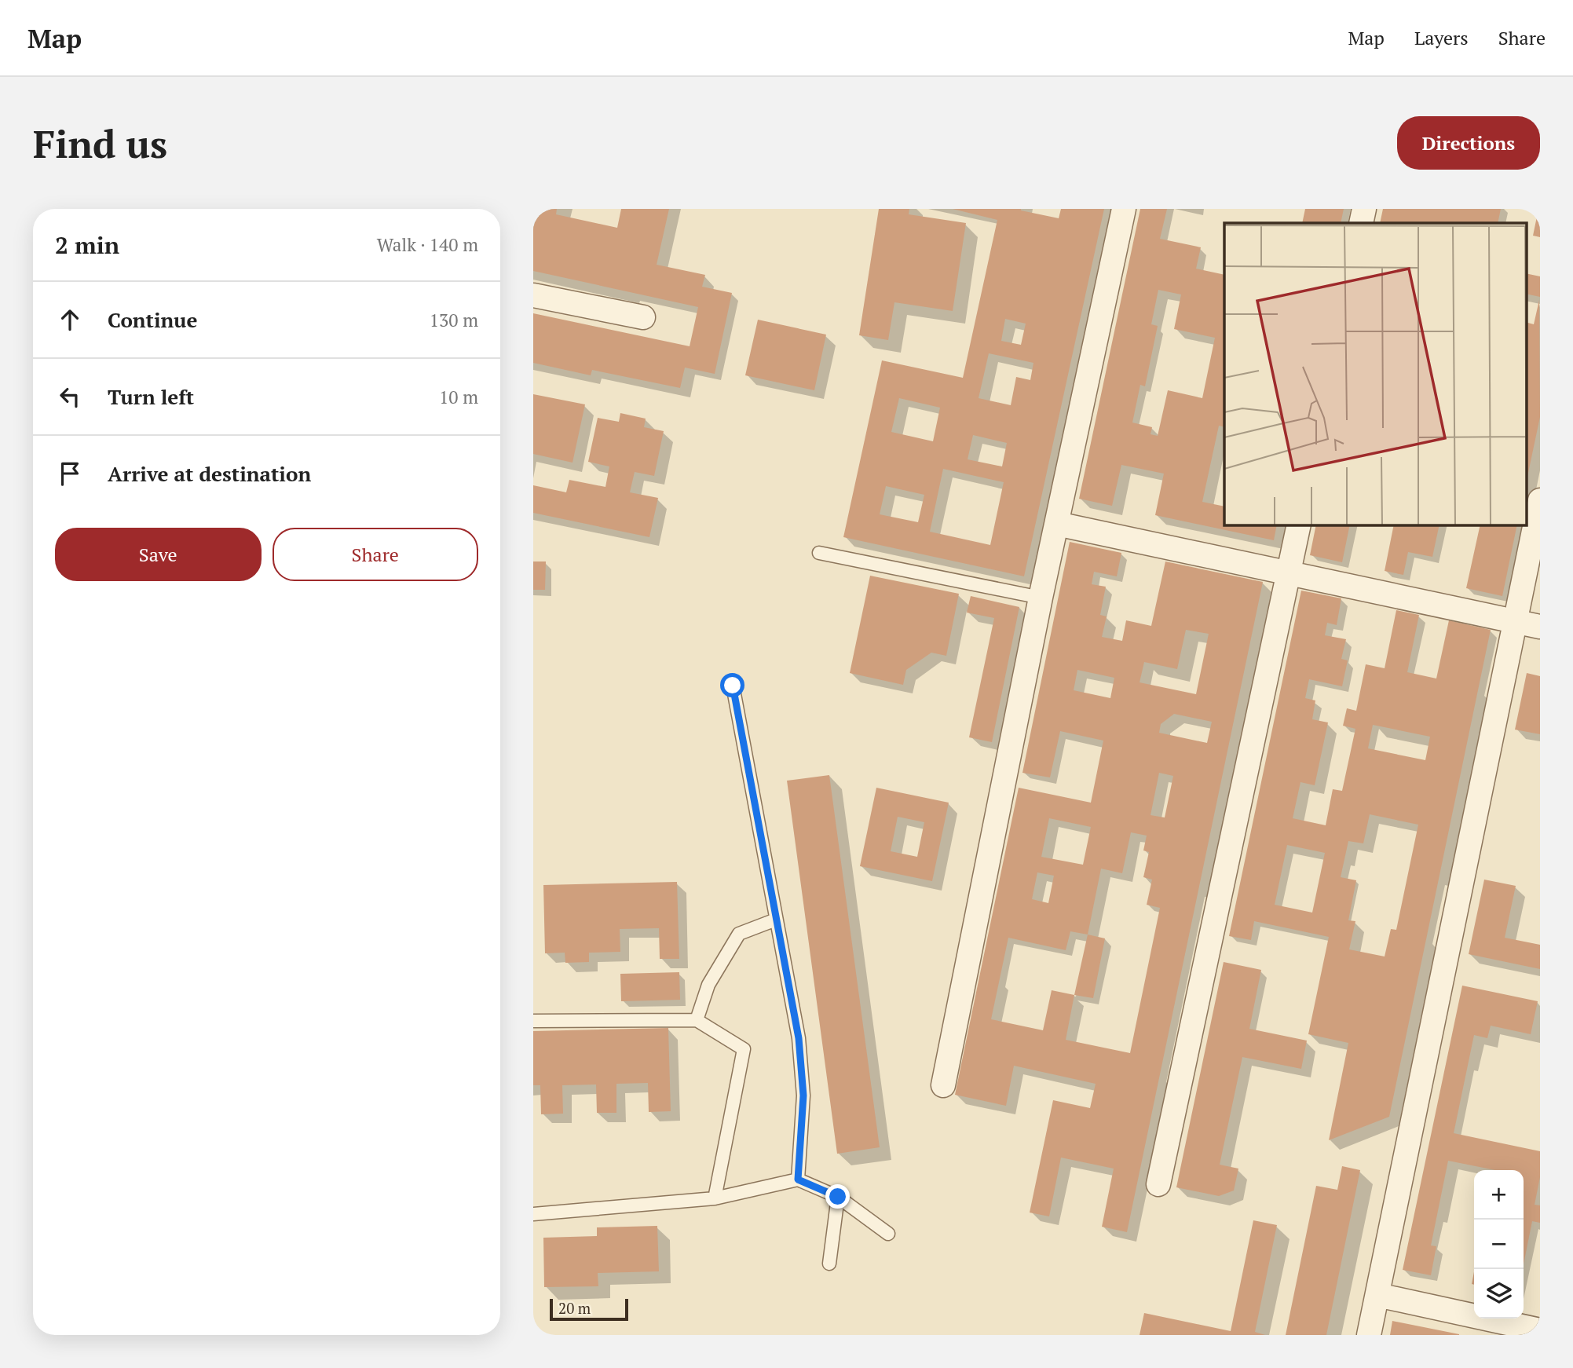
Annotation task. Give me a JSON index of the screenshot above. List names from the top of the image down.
{
  "scale_bar": "20 m",
  "page": {
    "header": "Map",
    "nav": ["Map", "Layers", "Share"],
    "buttons": [
      "Directions",
      ["Save", "Share"]
    ],
    "title": "Find us",
    "heading": ["2 min", "Walk · 140 m"],
    "list": [
      ["Continue", "130 m"],
      ["Turn left", "10 m"],
      "Arrive at destination"
    ],
    "map_buttons": ["+", "−"],
    "scale": "20 m"
  }
}
